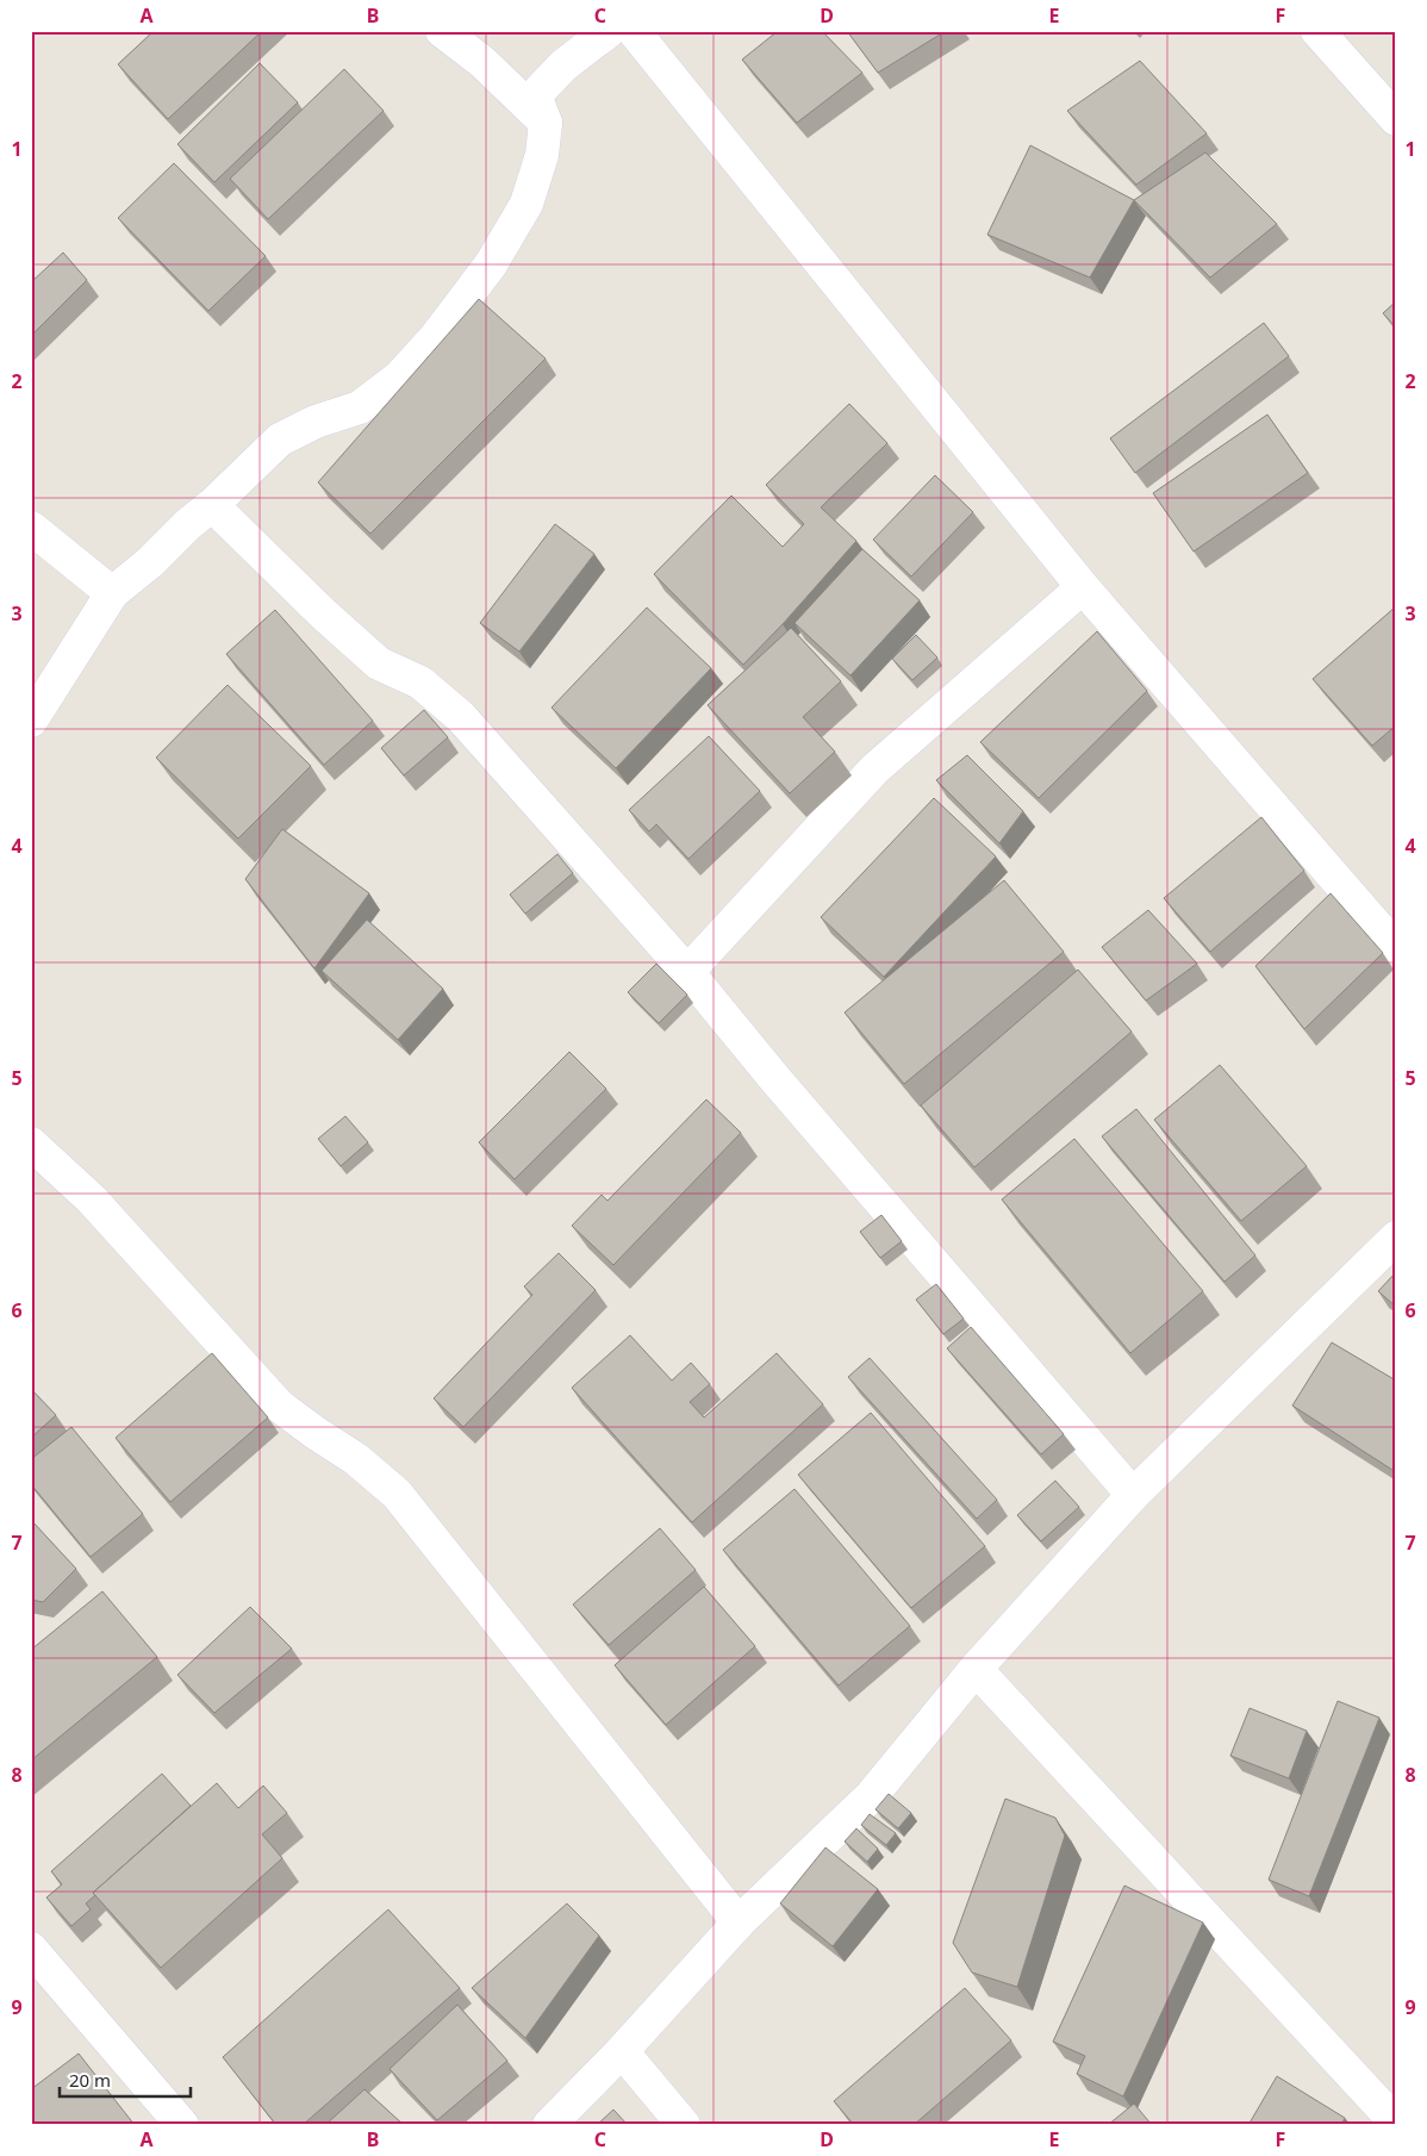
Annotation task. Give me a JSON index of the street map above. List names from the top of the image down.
{
  "scale_bar": "20 m",
  "grid": {
    "columns": [
      "A",
      "B",
      "C",
      "D",
      "E",
      "F"
    ],
    "rows": [
      "1",
      "2",
      "3",
      "4",
      "5",
      "6",
      "7",
      "8",
      "9"
    ]
  }
}
